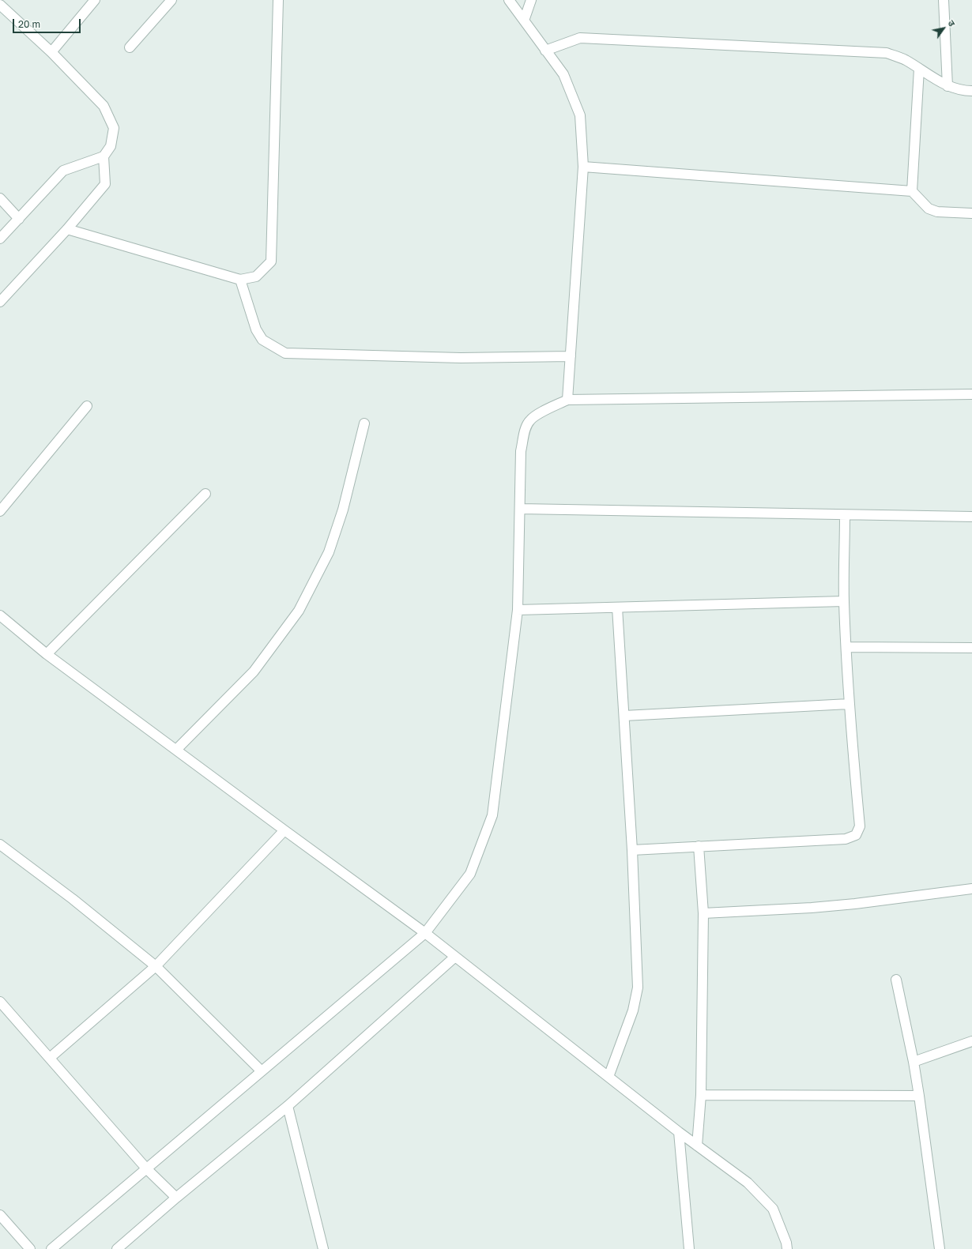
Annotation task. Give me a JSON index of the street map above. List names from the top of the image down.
{
  "scale_bar": "20 m",
  "north": "top right"
}
